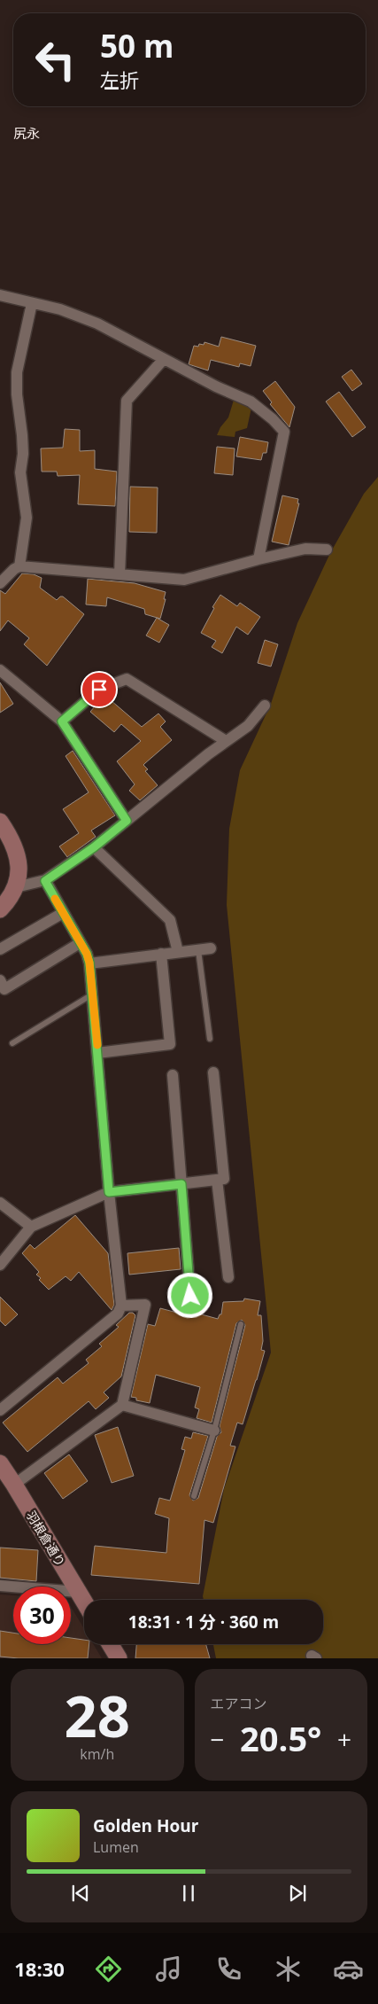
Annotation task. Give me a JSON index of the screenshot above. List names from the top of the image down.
{
  "streets": {
    "street": ["羽根倉通り"]
  },
  "districts": ["尻永"],
  "page": {
    "turn": ["50 m", "左折"],
    "limit": "30",
    "trip": "18:31 · 1 分 · 360 m",
    "tile": [
      ["28", "km/h"],
      "エアコン"
    ],
    "heat": ["−", "20.5°", "+"],
    "song": ["Golden Hour", "Lumen"],
    "tabs": "18:30"
  }
}
